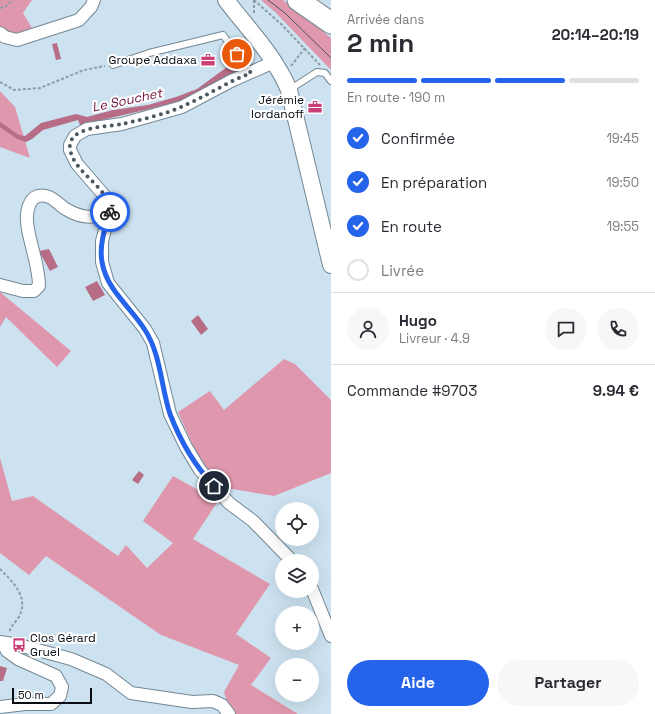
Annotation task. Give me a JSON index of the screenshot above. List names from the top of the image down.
{
  "water": ["Le Souchet"],
  "places": {
    "office": ["Groupe Addaxa", "Jérémie Iordanoff"],
    "bus stop": ["Clos Gérard Gruel"]
  },
  "scale_bar": "50 m",
  "page": {
    "heading": ["2 min", "Arrivée dans", "20:14–20:19"],
    "panel": [
      "Hugo",
      "Livreur · 4.9",
      "Commande #9703",
      "9.94 €"
    ],
    "bar": "En route · 190 m",
    "list": [
      ["Confirmée", "19:45"],
      ["En préparation", "19:50"],
      ["En route", "19:55"],
      "Livrée"
    ],
    "map_buttons": ["+", "−"],
    "buttons": ["Aide", "Partager"],
    "scale": "50 m"
  }
}
